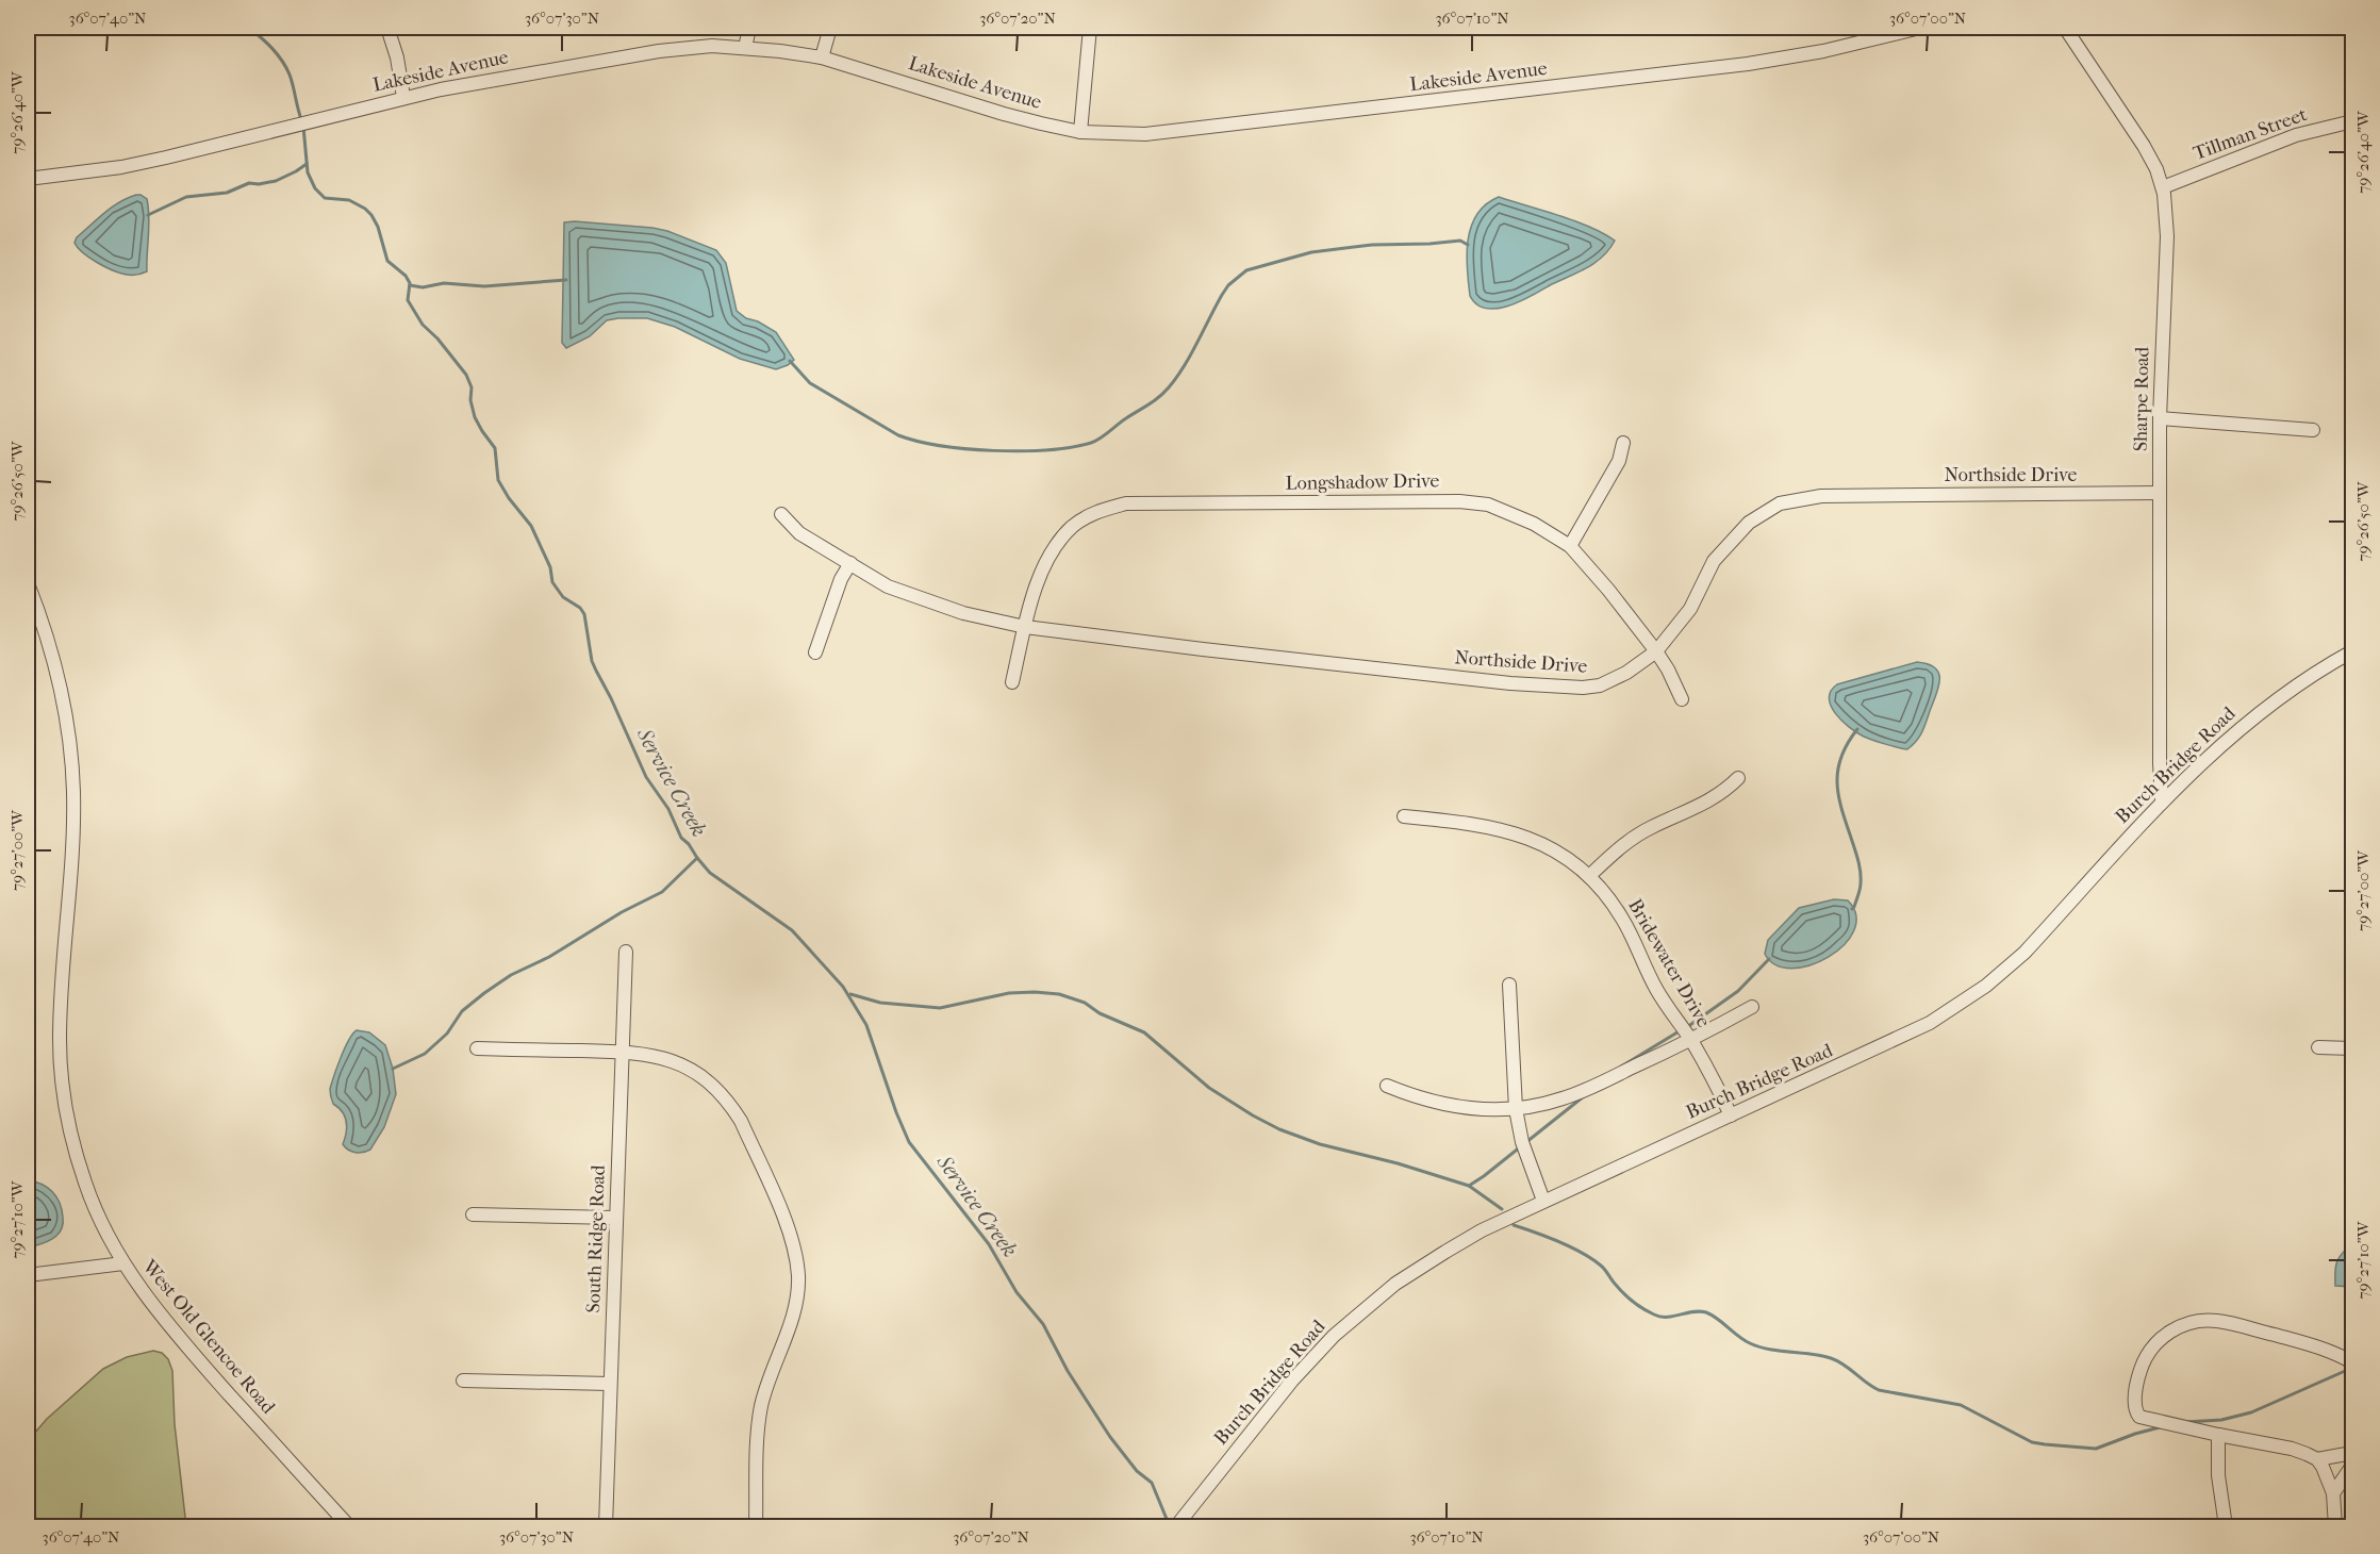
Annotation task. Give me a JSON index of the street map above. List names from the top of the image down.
{
  "streets": {
    "street": [
      "Lakeside Avenue",
      "Tillman Street",
      "Sharpe Road",
      "Northside Drive",
      "Longshadow Drive",
      "Burch Bridge Road",
      "Bridewater Drive",
      "South Ridge Road",
      "West Old Glencoe Road"
    ]
  },
  "crossings": [
    ["Tillman Street", "Sharpe Road"],
    ["Sharpe Road", "Northside Drive"],
    ["Sharpe Road", "Burch Bridge Road"],
    ["Northside Drive", "Longshadow Drive"],
    ["Burch Bridge Road", "Bridewater Drive"]
  ],
  "water": ["Service Creek"],
  "coordinates": [
    "36°07'40\"N",
    "36°07'30\"N",
    "36°07'20\"N",
    "36°07'10\"N",
    "36°07'00\"N",
    "79°26'40\"W",
    "79°26'50\"W",
    "79°27'00\"W",
    "79°27'10\"W"
  ]
}
